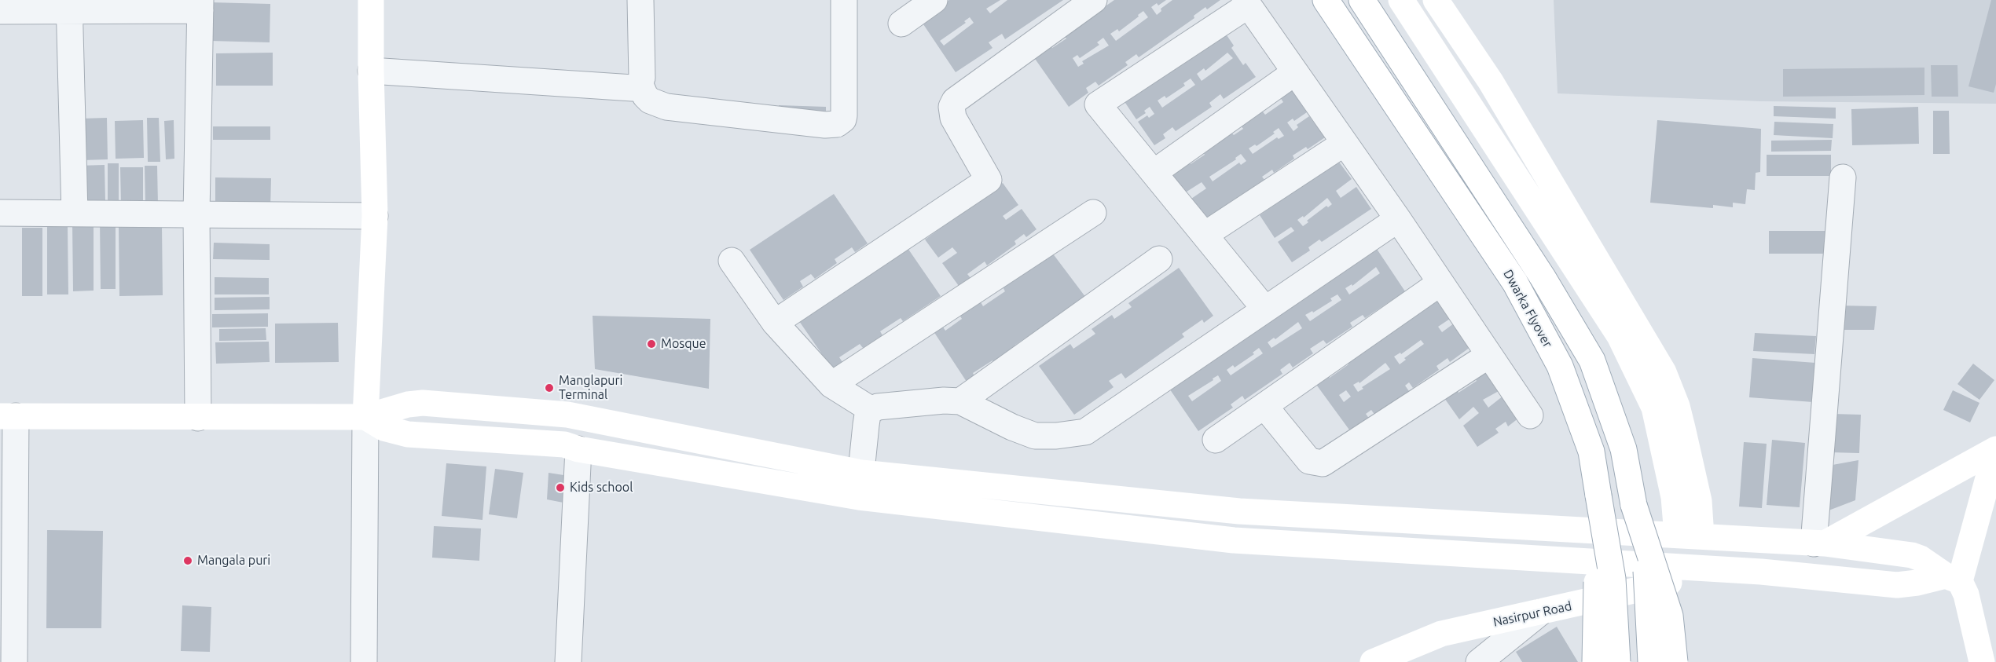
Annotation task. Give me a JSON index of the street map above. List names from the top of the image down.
{
  "streets": {
    "street": ["Dwarka Flyover", "Nasirpur Road"]
  },
  "places": [
    "Mosque",
    "Manglapuri Terminal",
    "Kids school",
    "Mangala puri"
  ]
}
